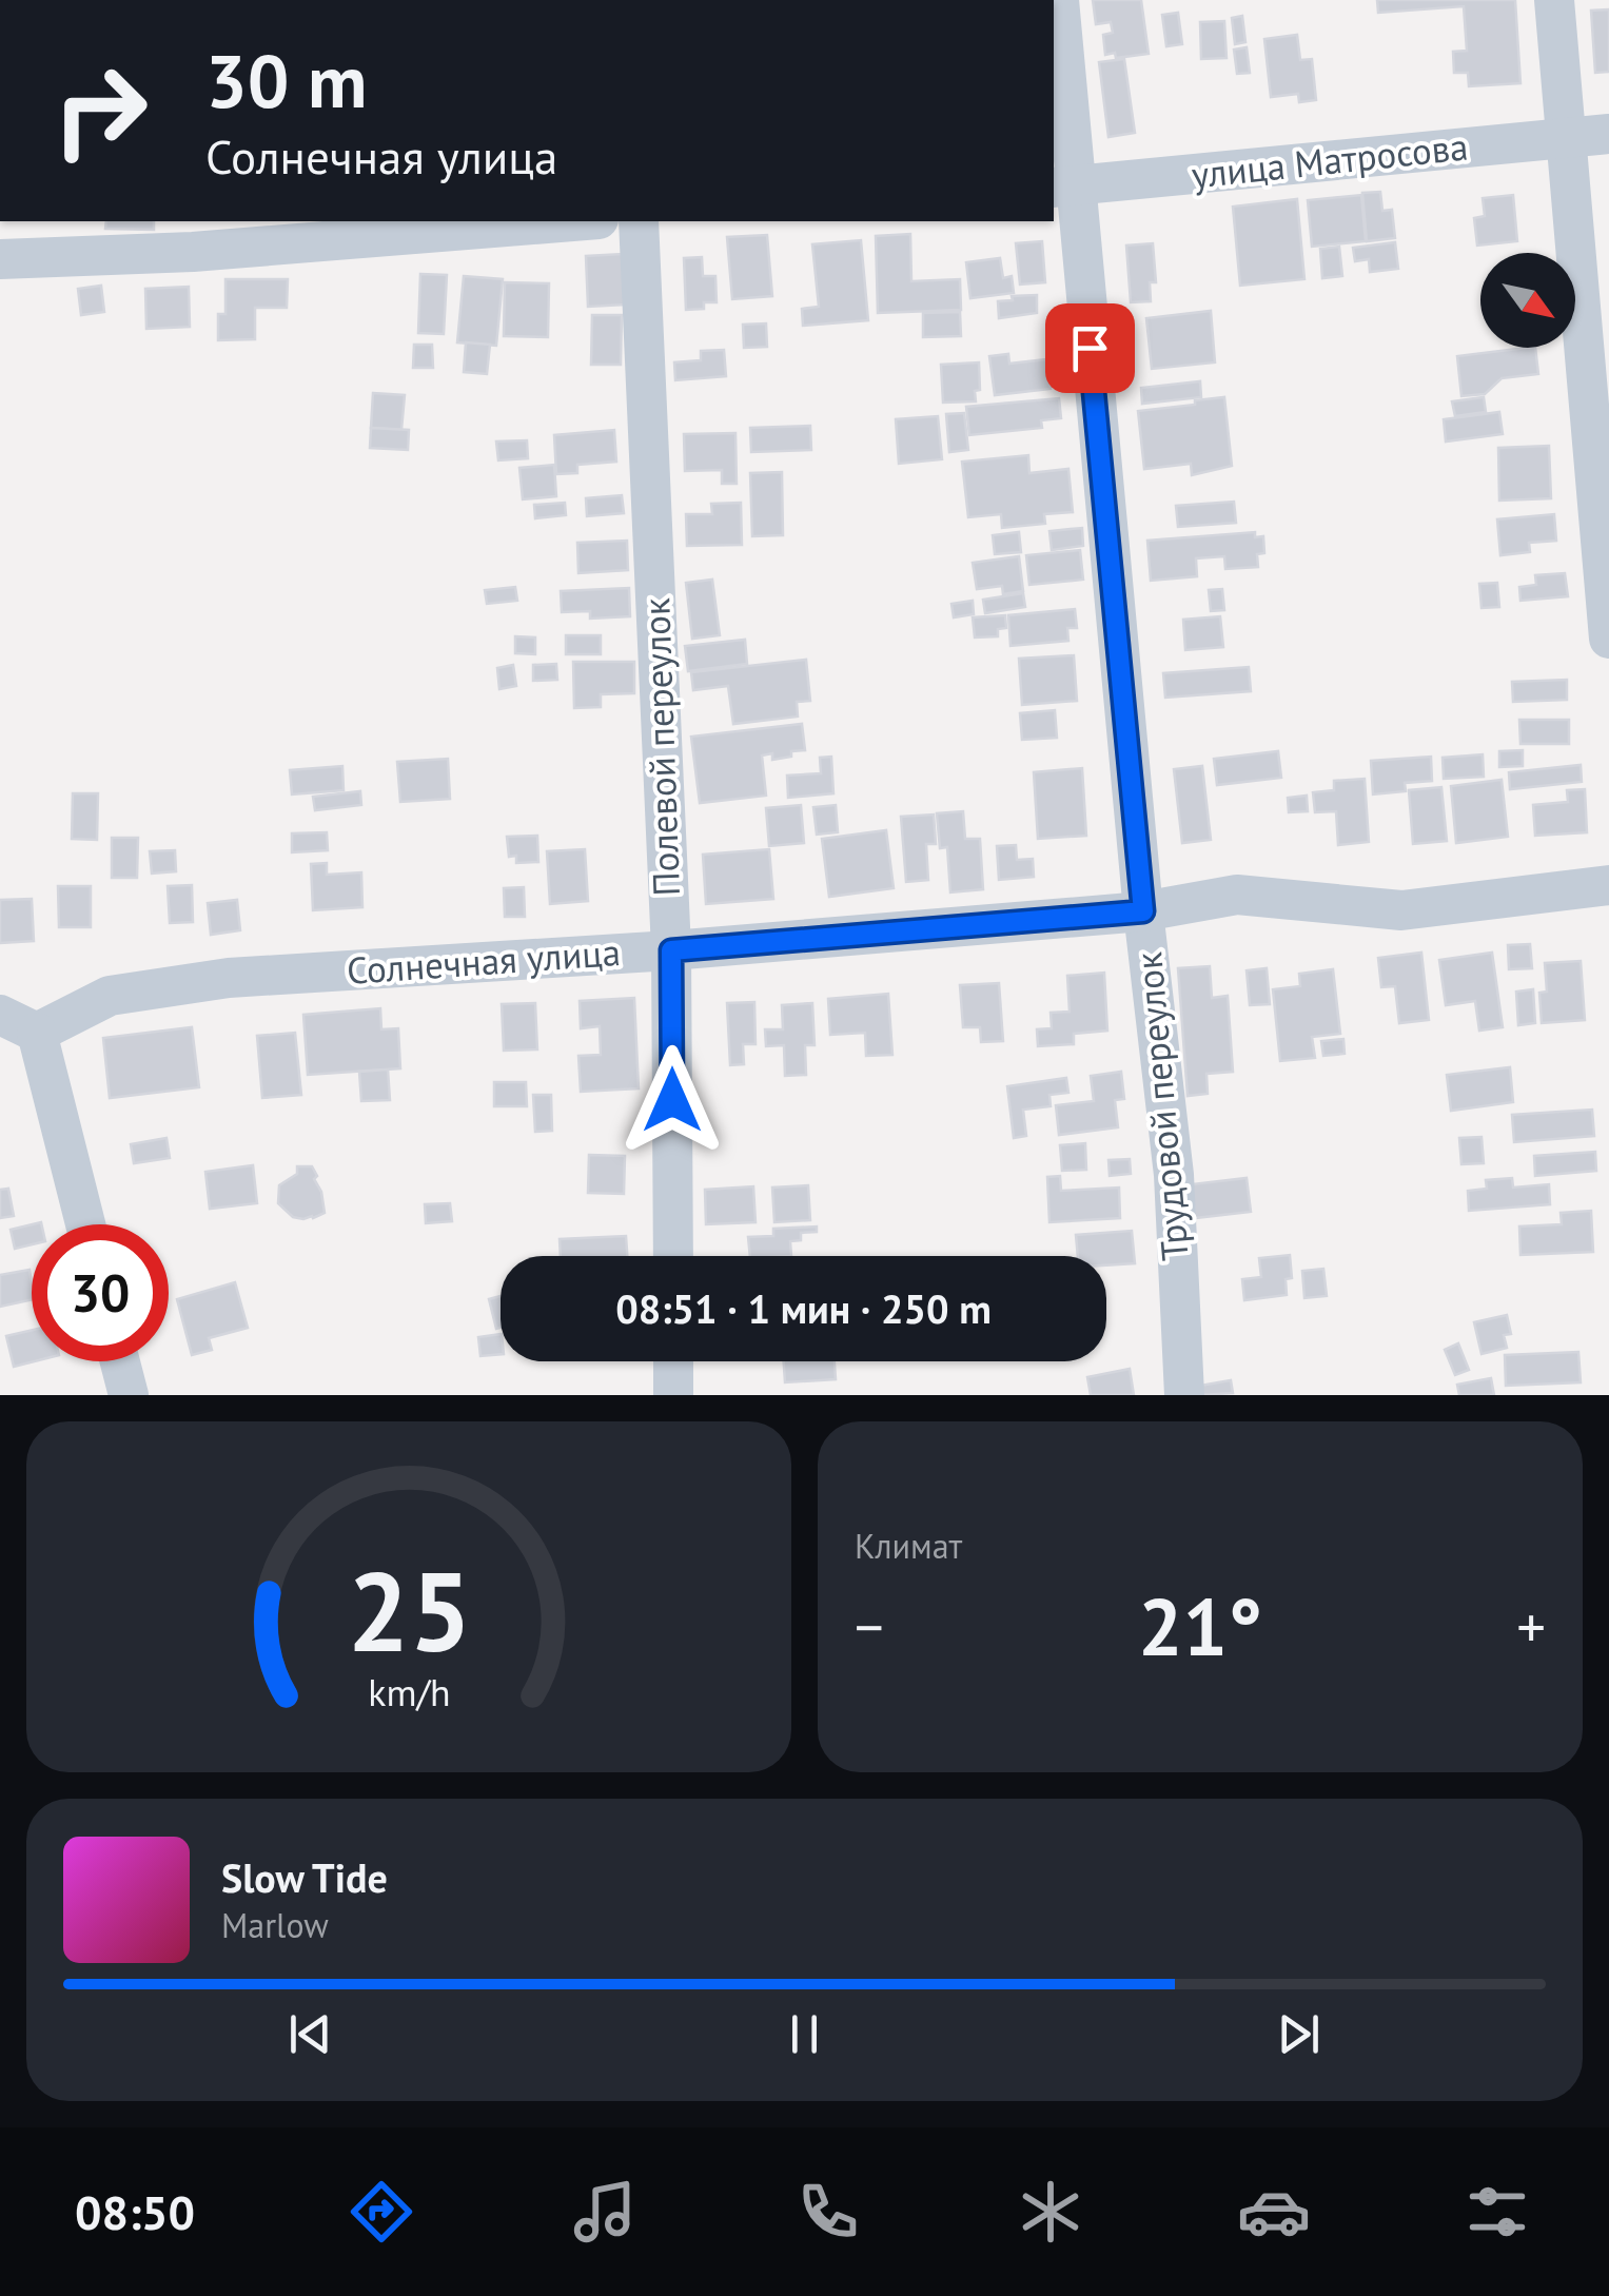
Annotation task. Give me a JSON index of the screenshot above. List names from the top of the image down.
{
  "streets": {
    "street": [
      "улица Матросова",
      "Полевой переулок",
      "Солнечная улица",
      "Трудовой переулок"
    ]
  },
  "crossings": [
    ["улица Матросова", "Трудовой переулок"],
    ["Полевой переулок", "Солнечная улица"],
    ["Солнечная улица", "Трудовой переулок"]
  ],
  "north": "bottom right",
  "page": {
    "turn": ["30 m", "Солнечная улица"],
    "limit": "30",
    "trip": "08:51 · 1 мин · 250 m",
    "tile": "Климат",
    "heat": ["−", "21°", "+"],
    "song": ["Slow Tide", "Marlow"],
    "tabs": "08:50",
    "gauge": ["25", "km/h"]
  }
}
